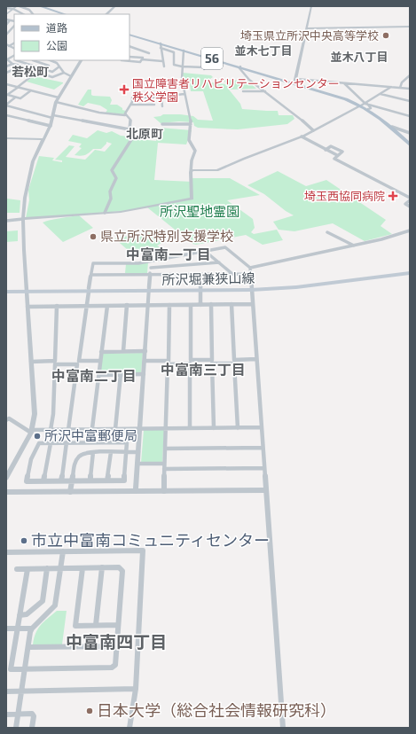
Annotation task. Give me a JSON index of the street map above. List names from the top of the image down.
{
  "streets": {
    "main road": ["56", "所沢堀兼狭山線"]
  },
  "districts": [
    "並木七丁目",
    "並木八丁目",
    "若松町",
    "北原町",
    "中富南一丁目",
    "中富南三丁目",
    "中富南二丁目",
    "中富南四丁目"
  ],
  "parks": ["所沢聖地霊園"],
  "places": {
    "other": [
      "埼玉県立所沢中央高等学校",
      "県立所沢特別支援学校",
      "所沢中富郵便局",
      "市立中富南コミュニティセンター",
      "日本大学（総合社会情報研究科）"
    ],
    "health": ["国立障害者リハビリテーションセンター 秩父学園", "埼玉西協同病院"]
  },
  "legend": ["道路", "公園"]
}
